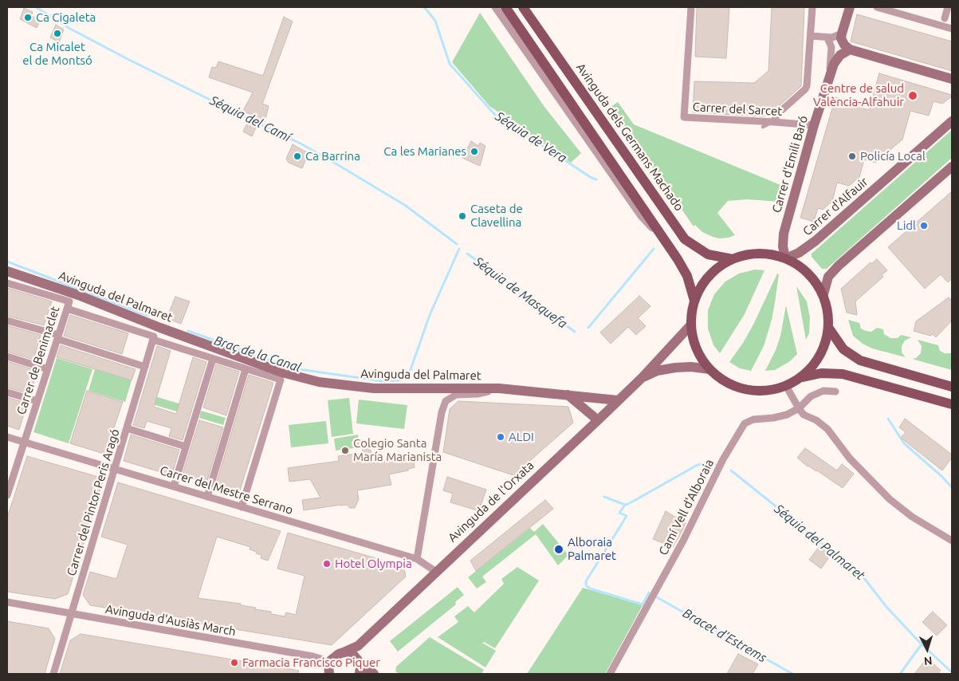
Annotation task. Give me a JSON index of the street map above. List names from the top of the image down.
{
  "streets": {
    "main road": [
      "Avinguda dels Germans Machado",
      "Carrer d'Emili Baró",
      "Carrer d'Alfauir",
      "Avinguda del Palmaret",
      "Avinguda de l'Orxata"
    ],
    "street": [
      "Carrer del Sarcet",
      "Carrer de Benimaclet",
      "Carrer del Mestre Serrano",
      "Carrer del Pintor Peris Aragó",
      "Camí Vell d'Alboraia",
      "Avinguda d'Ausiàs March"
    ]
  },
  "crossings": [
    ["Carrer del Sarcet", "Carrer d'Emili Baró"],
    ["Avinguda dels Germans Machado", "Carrer d'Emili Baró"],
    ["Avinguda dels Germans Machado", "Carrer d'Alfauir"],
    ["Avinguda dels Germans Machado", "Avinguda de l'Orxata"],
    ["Carrer d'Emili Baró", "Carrer d'Alfauir"],
    ["Carrer d'Emili Baró", "Avinguda de l'Orxata"],
    ["Carrer d'Alfauir", "Avinguda de l'Orxata"],
    ["Avinguda del Palmaret", "Avinguda de l'Orxata"],
    ["Carrer de Benimaclet", "Carrer del Mestre Serrano"],
    ["Carrer del Mestre Serrano", "Avinguda de l'Orxata"],
    ["Carrer del Mestre Serrano", "Carrer del Pintor Peris Aragó"],
    ["Avinguda de l'Orxata", "Avinguda d'Ausiàs March"],
    ["Carrer del Pintor Peris Aragó", "Avinguda d'Ausiàs March"]
  ],
  "water": [
    "Séquia del Camí",
    "Séquia de Vera",
    "Séquia de Masquefa",
    "Braç de la Canal",
    "Séquia del Palmaret",
    "Bracet d'Estrems"
  ],
  "places": [
    "Ca Cigaleta",
    "Ca Micalet el de Montsó",
    "Centre de salud València-Alfahuir",
    "Ca les Marianes",
    "Ca Barrina",
    "Policía Local",
    "Caseta de Clavellina",
    "Lidl",
    "ALDI",
    "Colegio Santa María Marianista",
    "Alboraia Palmaret",
    "Hotel Olympia",
    "Farmacia Francisco Piquer"
  ],
  "north": "bottom"
}
